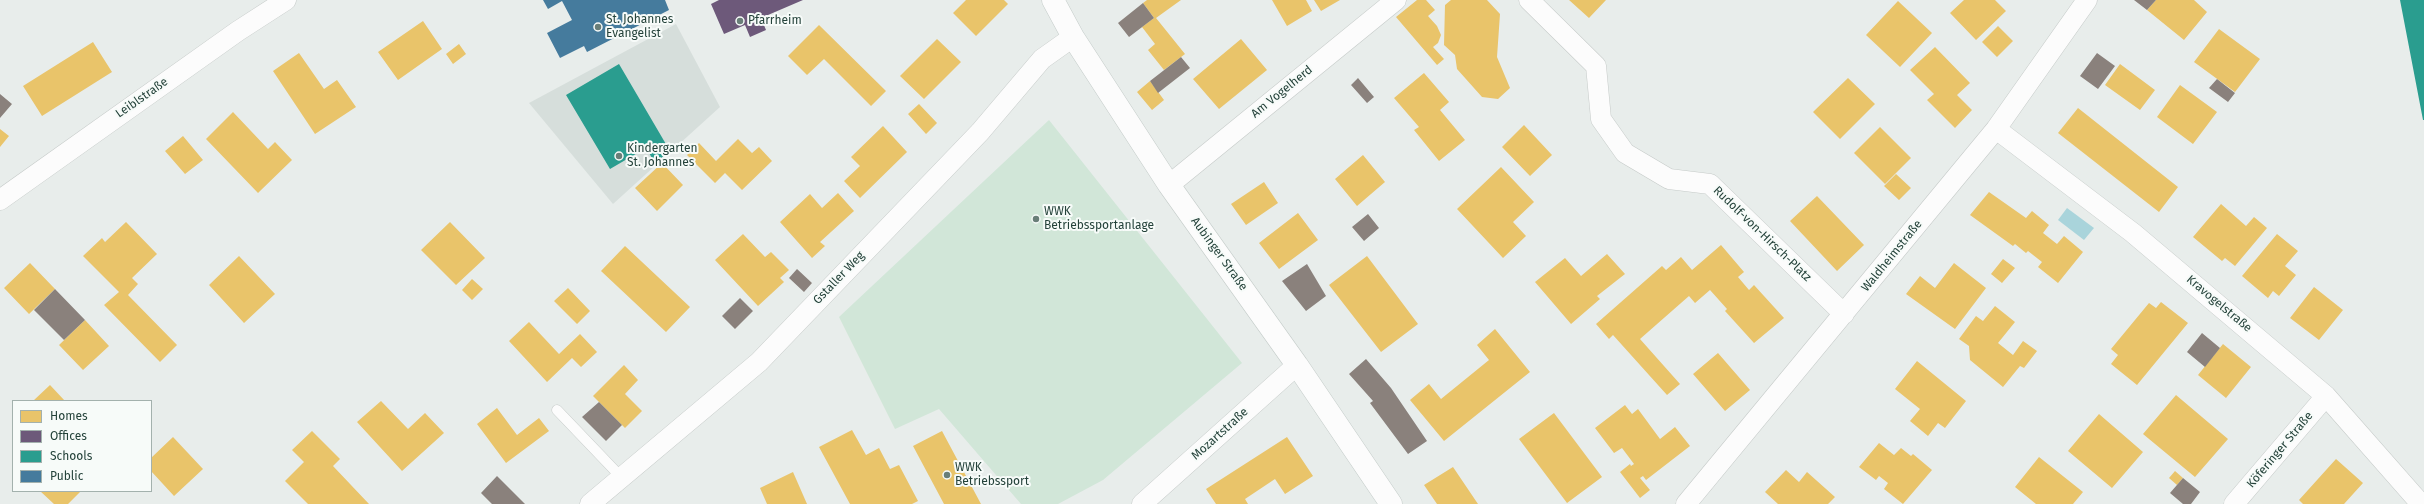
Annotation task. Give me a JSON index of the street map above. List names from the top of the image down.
{
  "streets": {
    "street": [
      "Am Vogelherd",
      "Leiblstraße",
      "Rudolf-von-Hirsch-Platz",
      "Aubinger Straße",
      "Waldheimstraße",
      "Gstaller Weg",
      "Kravogelstraße",
      "Mozartstraße",
      "Köferinger Straße"
    ]
  },
  "crossings": [
    ["Am Vogelherd", "Aubinger Straße"],
    ["Rudolf-von-Hirsch-Platz", "Waldheimstraße"],
    ["Aubinger Straße", "Gstaller Weg"],
    ["Aubinger Straße", "Mozartstraße"],
    ["Waldheimstraße", "Kravogelstraße"],
    ["Kravogelstraße", "Köferinger Straße"]
  ],
  "places": [
    "Pfarrheim",
    "St. Johannes Evangelist",
    "Kindergarten St. Johannes",
    "WWK Betriebssportanlage",
    "WWK Betriebssport"
  ],
  "legend": [
    "Homes",
    "Offices",
    "Schools",
    "Public"
  ]
}
